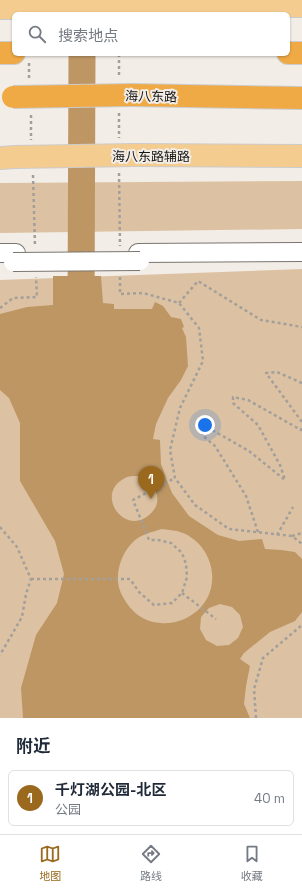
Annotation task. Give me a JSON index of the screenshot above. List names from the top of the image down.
{
  "streets": {
    "highway": ["海八东路"],
    "main road": ["海八东路辅路"]
  },
  "page": {
    "search": "搜索地点",
    "pins": "1",
    "heading": "附近",
    "list": [
      {
        "mark": "1",
        "name": "千灯湖公园-北区",
        "note": "公园",
        "value": "40 m"
      }
    ],
    "nav": ["地图", "路线", "收藏"]
  }
}
